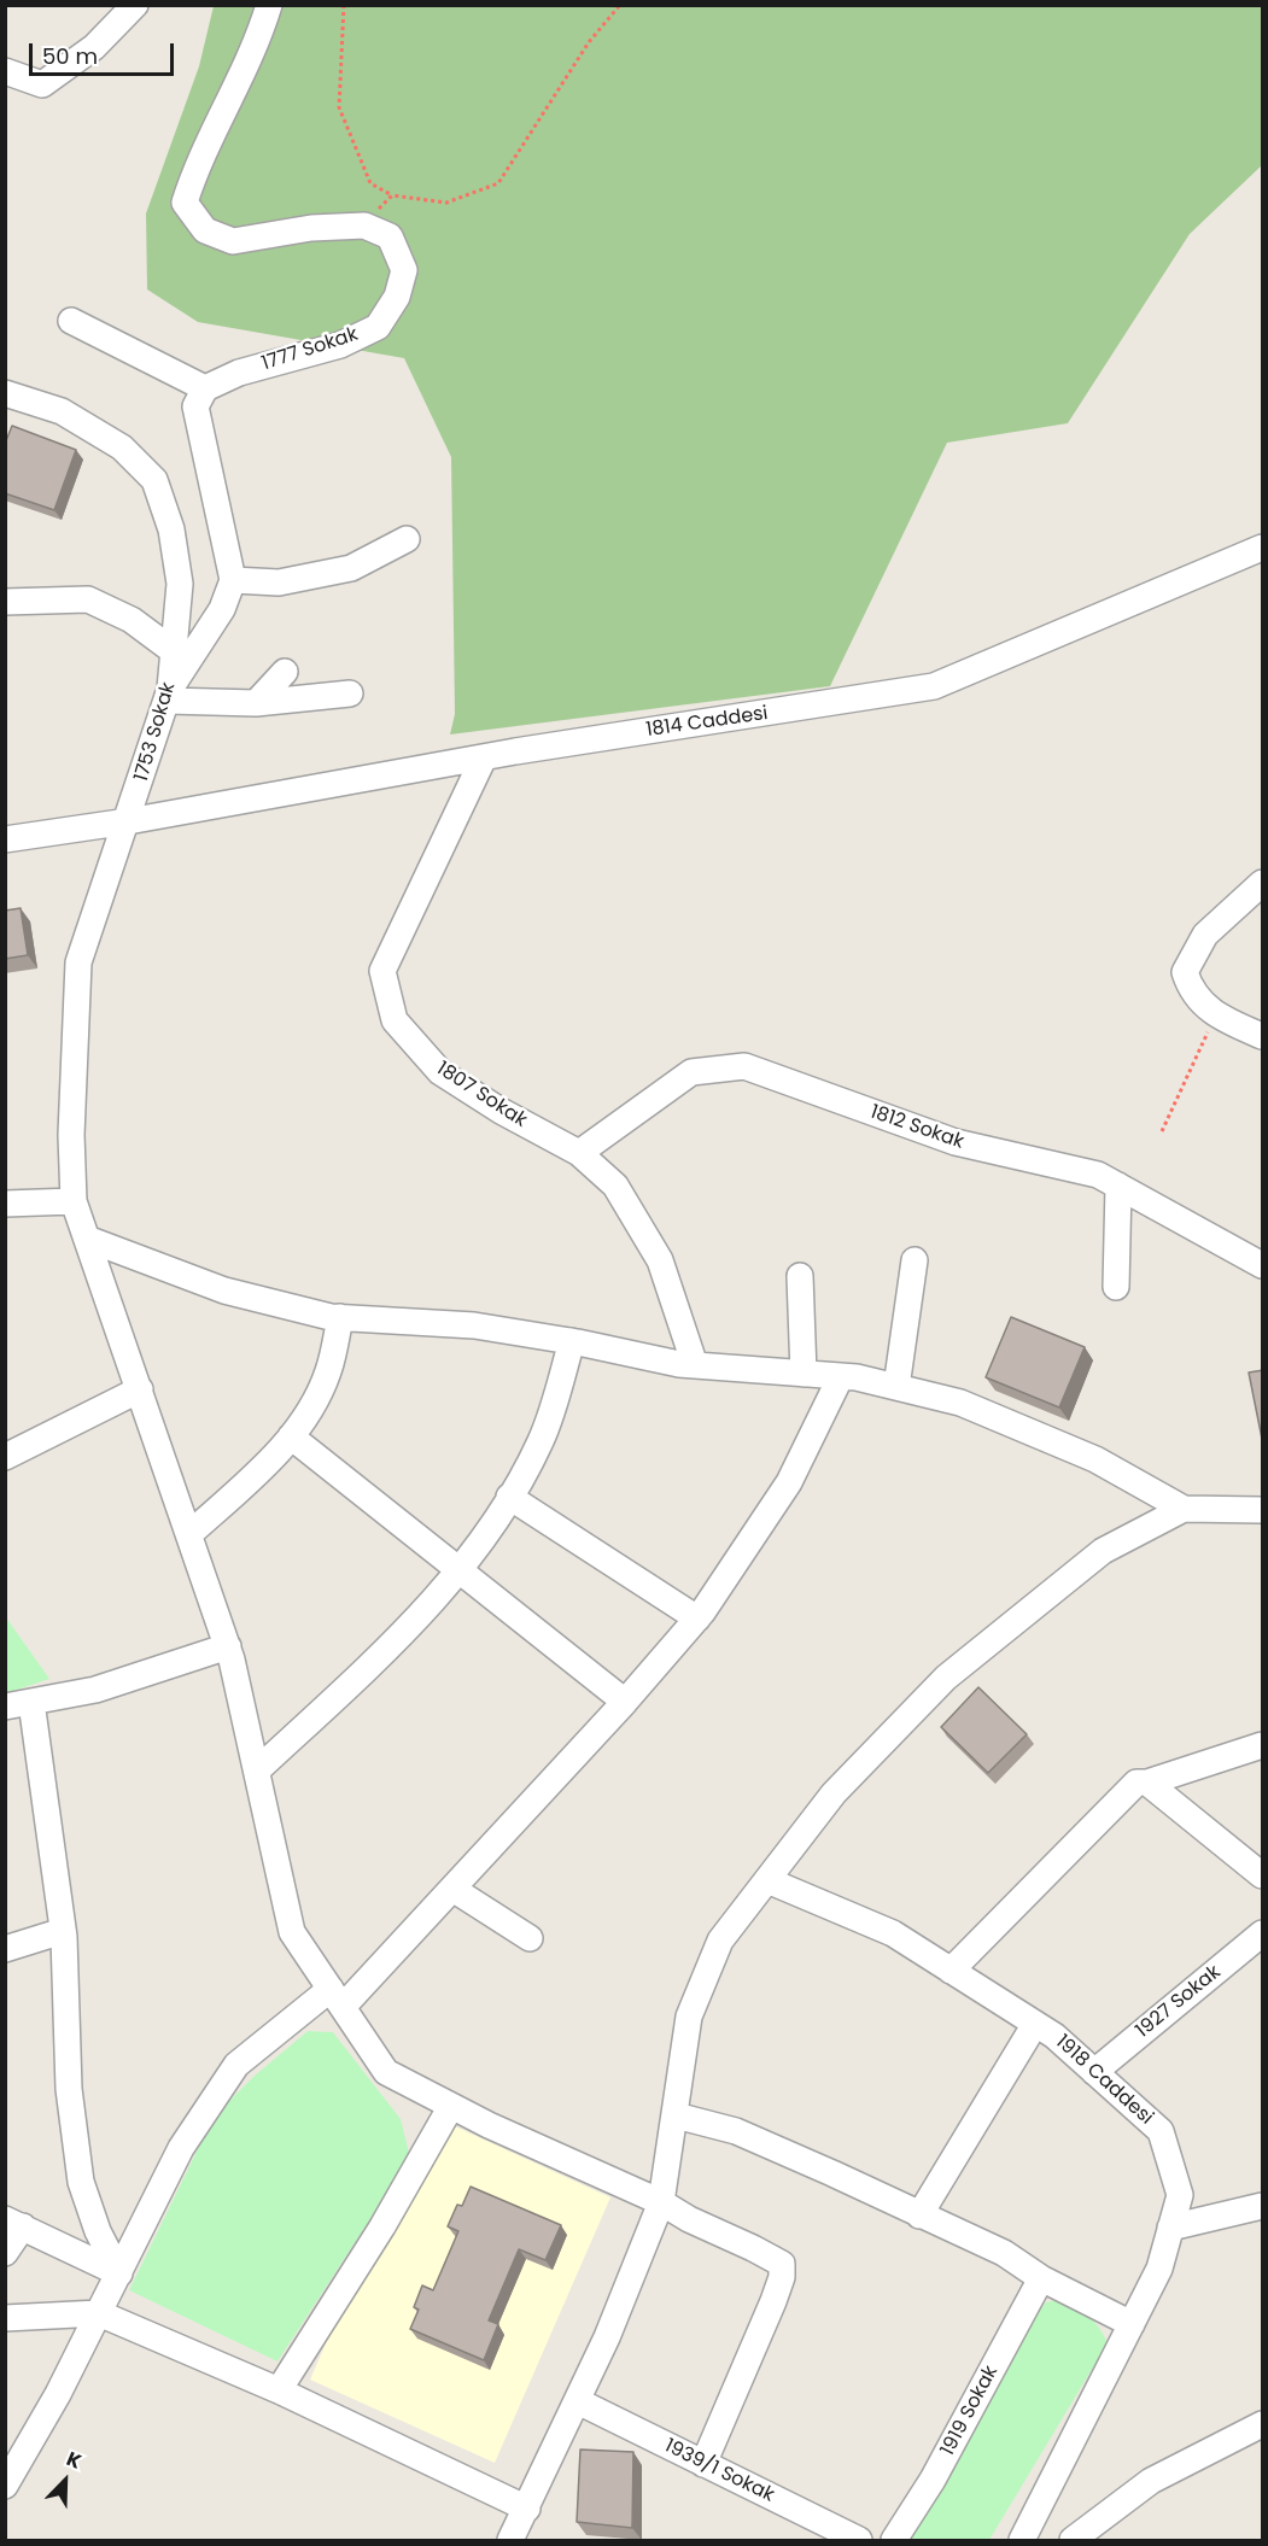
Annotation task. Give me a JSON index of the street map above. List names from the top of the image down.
{
  "streets": {
    "street": [
      "1777 Sokak",
      "1814 Caddesi",
      "1753 Sokak",
      "1807 Sokak",
      "1812 Sokak",
      "1927 Sokak",
      "1918 Caddesi",
      "1919 Sokak",
      "1939/1 Sokak"
    ]
  },
  "crossings": [
    ["1814 Caddesi", "1753 Sokak"],
    ["1814 Caddesi", "1807 Sokak"],
    ["1753 Sokak", "1939/1 Sokak"],
    ["1807 Sokak", "1812 Sokak"],
    ["1927 Sokak", "1918 Caddesi"]
  ],
  "scale_bar": "50 m",
  "north": "top right"
}
